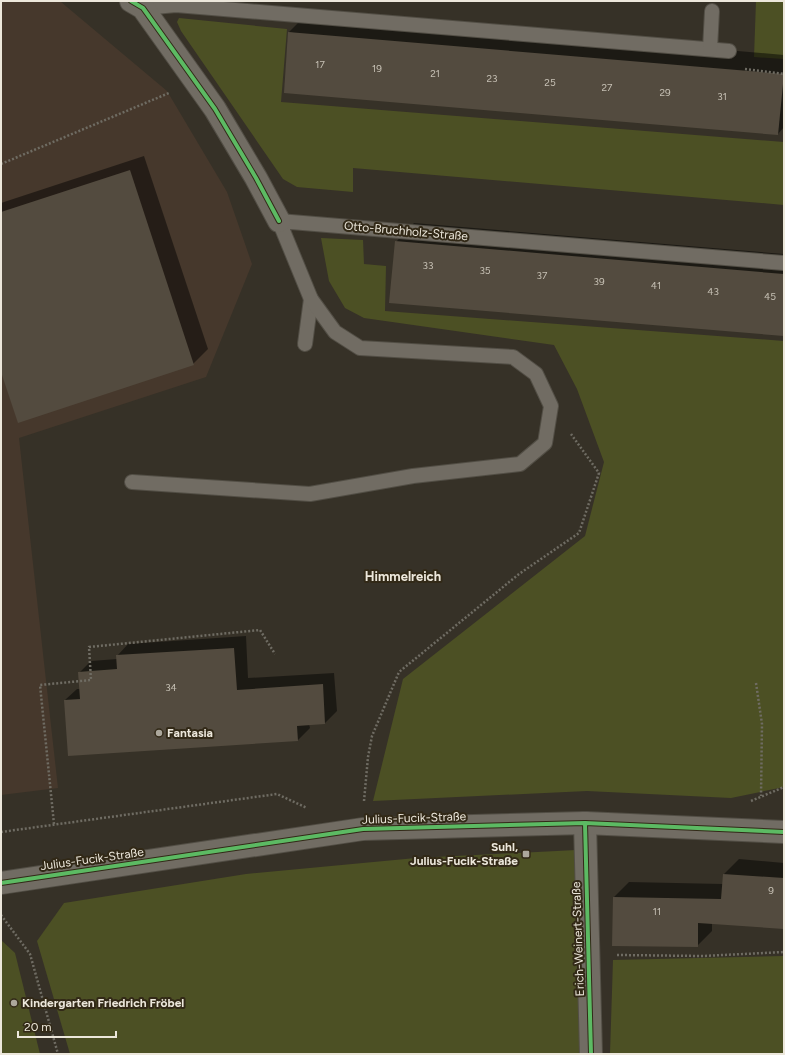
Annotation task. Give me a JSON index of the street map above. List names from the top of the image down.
{
  "streets": {
    "street": ["Julius-Fucik-Straße", "Erich-Weinert-Straße"],
    "lane": ["Otto-Bruchholz-Straße"]
  },
  "crossings": [
    ["Julius-Fucik-Straße", "Erich-Weinert-Straße"]
  ],
  "districts": ["Himmelreich"],
  "places": {
    "other": ["Fantasia", "Kindergarten Friedrich Fröbel"],
    "transit": ["Suhl, Julius-Fucik-Straße"]
  },
  "house_numbers": [
    "17",
    "19",
    "21",
    "23",
    "25",
    "27",
    "29",
    "31",
    "33",
    "35",
    "37",
    "39",
    "41",
    "43",
    "45",
    "34",
    "9",
    "11"
  ],
  "scale_bar": "20 m"
}
